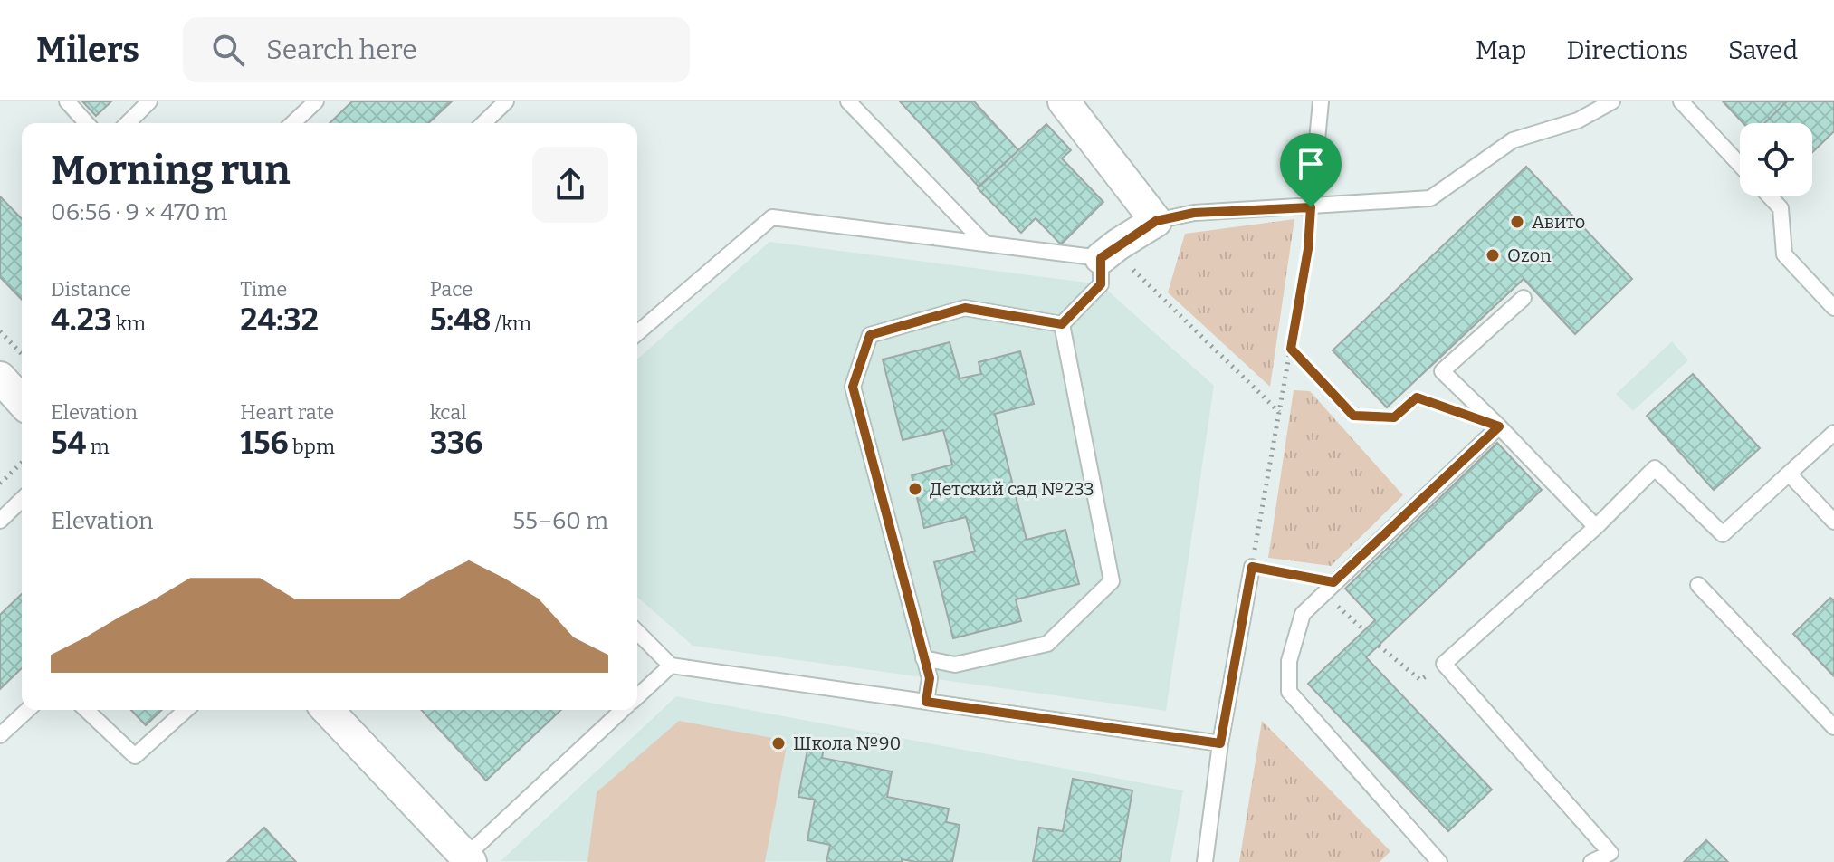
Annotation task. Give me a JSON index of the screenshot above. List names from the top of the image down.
{
  "places": [
    "Авито",
    "Ozon",
    "Детский сад №233",
    "Школа №90"
  ],
  "page": {
    "header": "Milers",
    "search": "Search here",
    "nav": ["Map", "Directions", "Saved"],
    "heading": ["Morning run", "06:56 · 9 × 470 m"],
    "stats": [
      ["Distance", "4.23 km"],
      ["Time", "24:32"],
      ["Pace", "5:48 /km"],
      ["Elevation", "54 m"],
      ["Heart rate", "156 bpm"],
      ["kcal", "336"]
    ],
    "chart": ["Elevation", "55–60 m"]
  }
}
